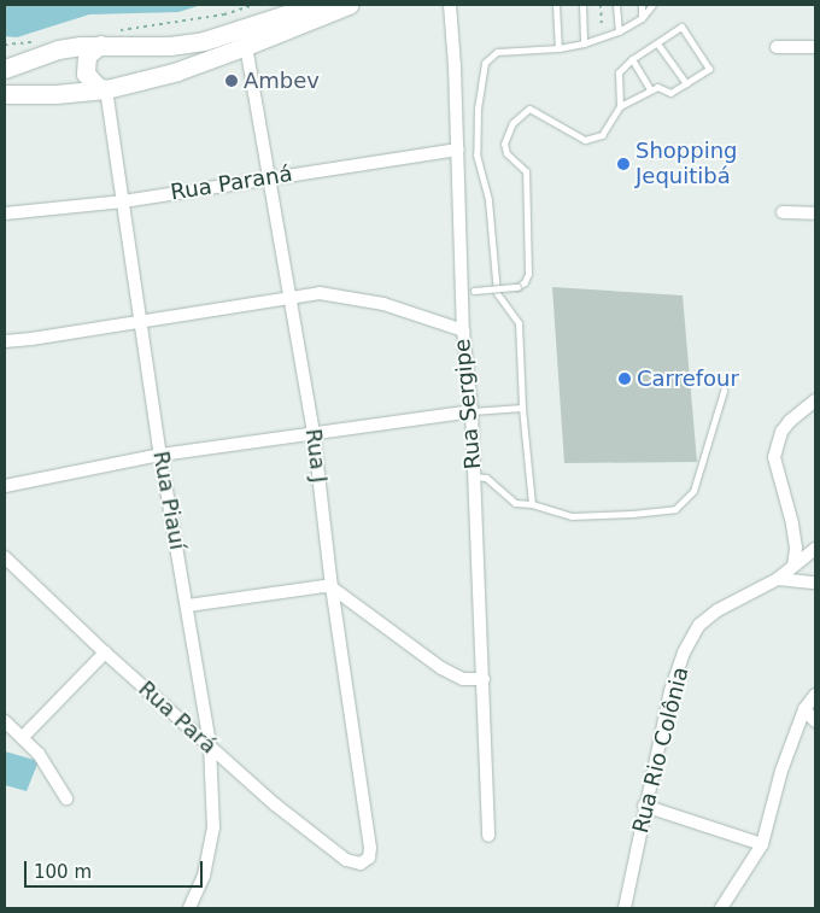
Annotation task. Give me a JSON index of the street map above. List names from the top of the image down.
{
  "streets": {
    "street": [
      "Rua Paraná",
      "Rua Sergipe",
      "Rua J",
      "Rua Piauí",
      "Rua Pará",
      "Rua Rio Colônia"
    ]
  },
  "crossings": [
    ["Rua Paraná", "Rua J"],
    ["Rua Paraná", "Rua Piauí"],
    ["Rua Sergipe", "Rua J"],
    ["Rua Sergipe", "Rua Piauí"],
    ["Rua J", "Rua Pará"],
    ["Rua Piauí", "Rua Pará"]
  ],
  "places": ["Ambev", "Shopping Jequitibá", "Carrefour"],
  "scale_bar": "100 m"
}
